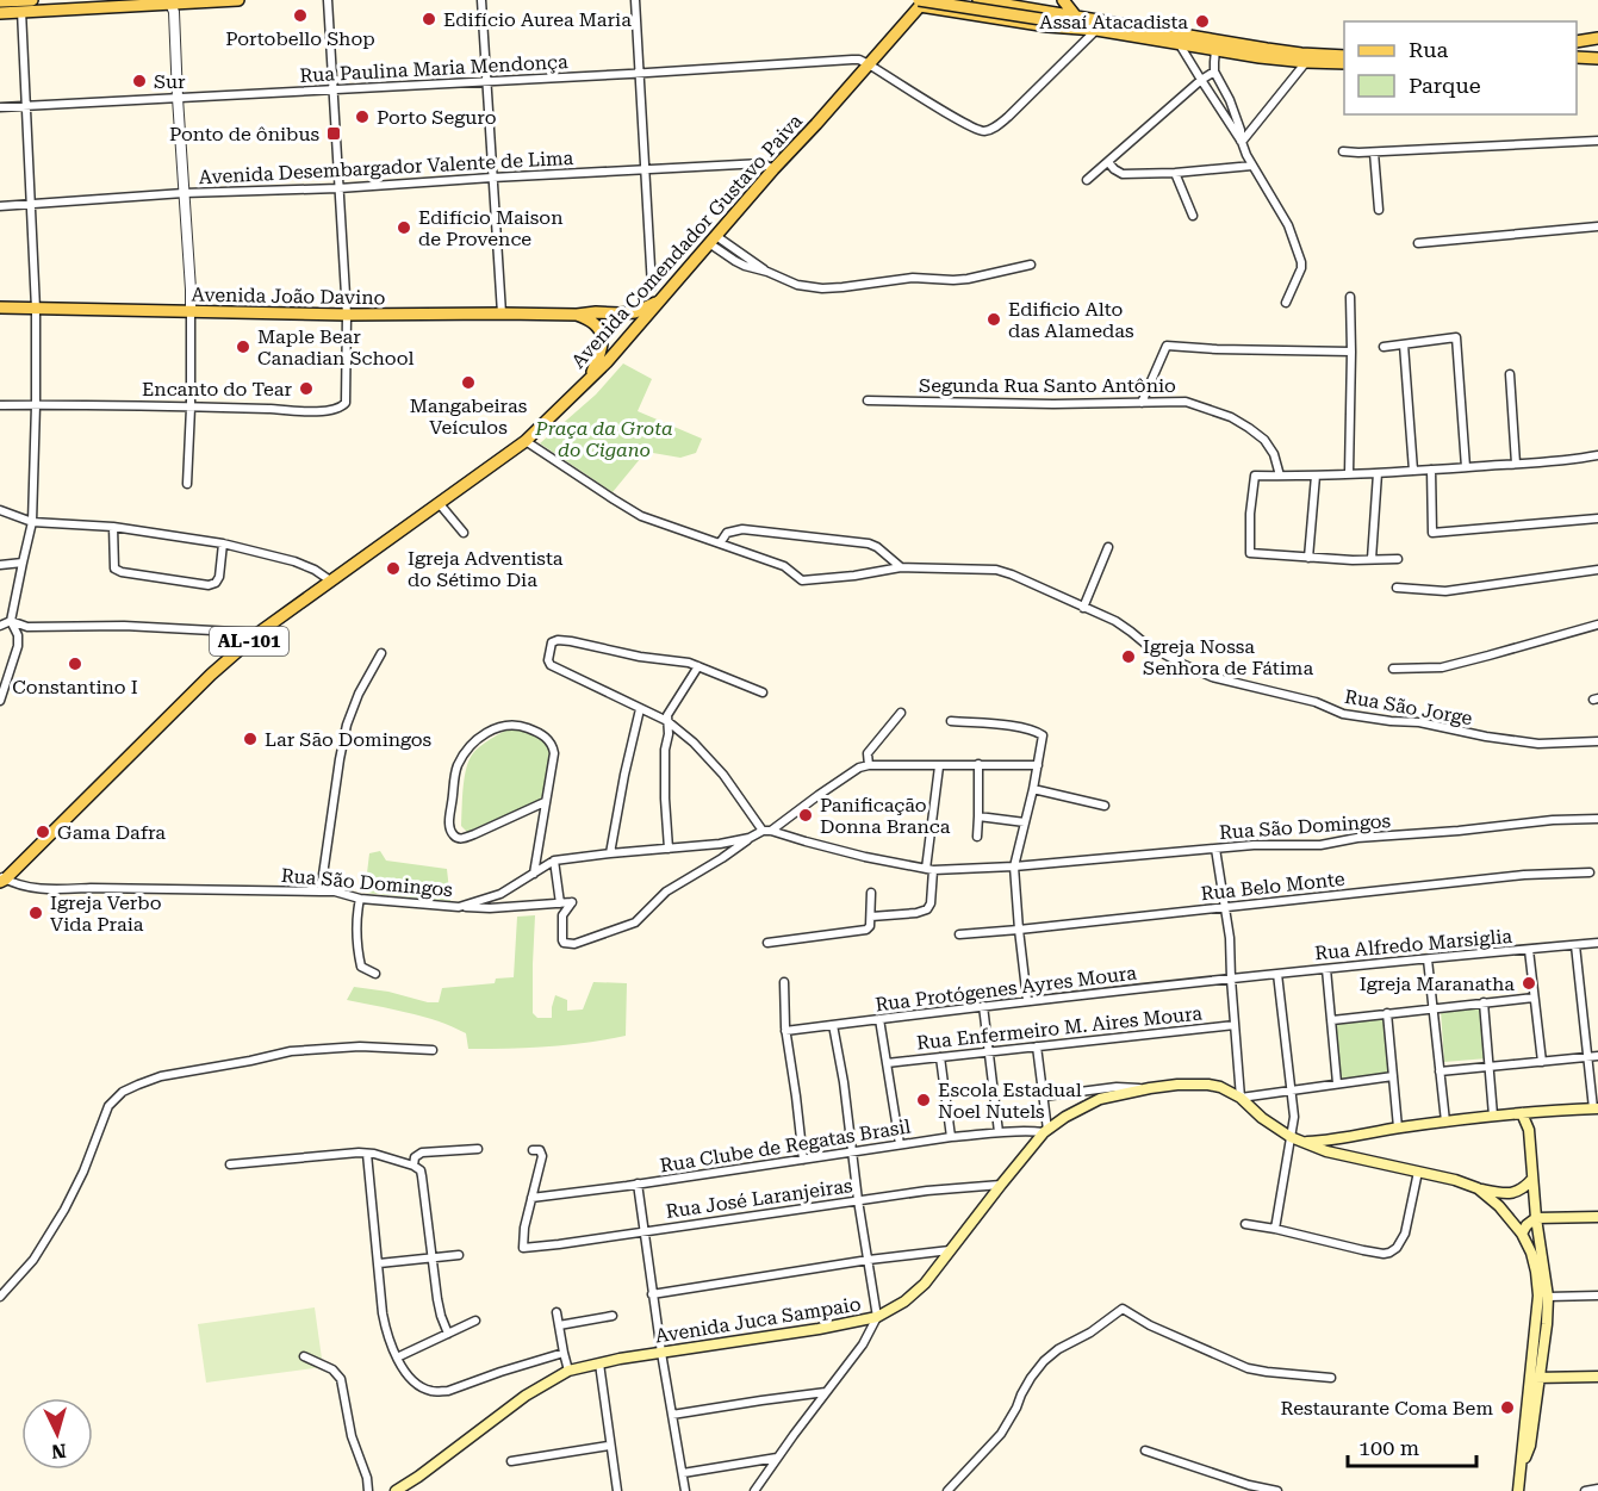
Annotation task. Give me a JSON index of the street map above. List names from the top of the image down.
{
  "streets": {
    "main road": [
      "Avenida Comendador Gustavo Paiva",
      "Avenida João Davino",
      "AL-101",
      "Avenida Juca Sampaio"
    ],
    "street": [
      "Rua Paulina Maria Mendonça",
      "Avenida Desembargador Valente de Lima",
      "Segunda Rua Santo Antônio",
      "Rua São Jorge",
      "Rua São Domingos",
      "Rua Belo Monte",
      "Rua Alfredo Marsiglia",
      "Rua Protógenes Ayres Moura",
      "Rua Enfermeiro M. Aires Moura",
      "Rua Clube de Regatas Brasil",
      "Rua José Laranjeiras"
    ]
  },
  "crossings": [
    ["Rua Paulina Maria Mendonça", "Avenida Comendador Gustavo Paiva"],
    ["Avenida Desembargador Valente de Lima", "Avenida Comendador Gustavo Paiva"],
    ["Avenida Comendador Gustavo Paiva", "Avenida João Davino"],
    ["Avenida Comendador Gustavo Paiva", "Rua São Jorge"],
    ["Avenida Comendador Gustavo Paiva", "Rua São Domingos"],
    ["Rua Alfredo Marsiglia", "Rua Protógenes Ayres Moura"],
    ["Rua Clube de Regatas Brasil", "Rua José Laranjeiras"],
    ["Rua Clube de Regatas Brasil", "Avenida Juca Sampaio"],
    ["Rua José Laranjeiras", "Avenida Juca Sampaio"]
  ],
  "parks": ["Praça da Grota do Cigano"],
  "places": {
    "other": [
      "Portobello Shop",
      "Edifício Aurea Maria",
      "Assaí Atacadista",
      "Sur",
      "Porto Seguro",
      "Edifício Maison de Provence",
      "Edificio Alto das Alamedas",
      "Maple Bear Canadian School",
      "Mangabeiras Veículos",
      "Encanto do Tear",
      "Igreja Adventista do Sétimo Dia",
      "Igreja Nossa Senhora de Fátima",
      "Constantino I",
      "Lar São Domingos",
      "Panificação Donna Branca",
      "Gama Dafra",
      "Igreja Verbo Vida Praia",
      "Igreja Maranatha",
      "Escola Estadual Noel Nutels",
      "Restaurante Coma Bem"
    ],
    "transit": ["Ponto de ônibus"]
  },
  "legend": ["Rua", "Parque"],
  "scale_bar": "100 m",
  "north": "bottom"
}
